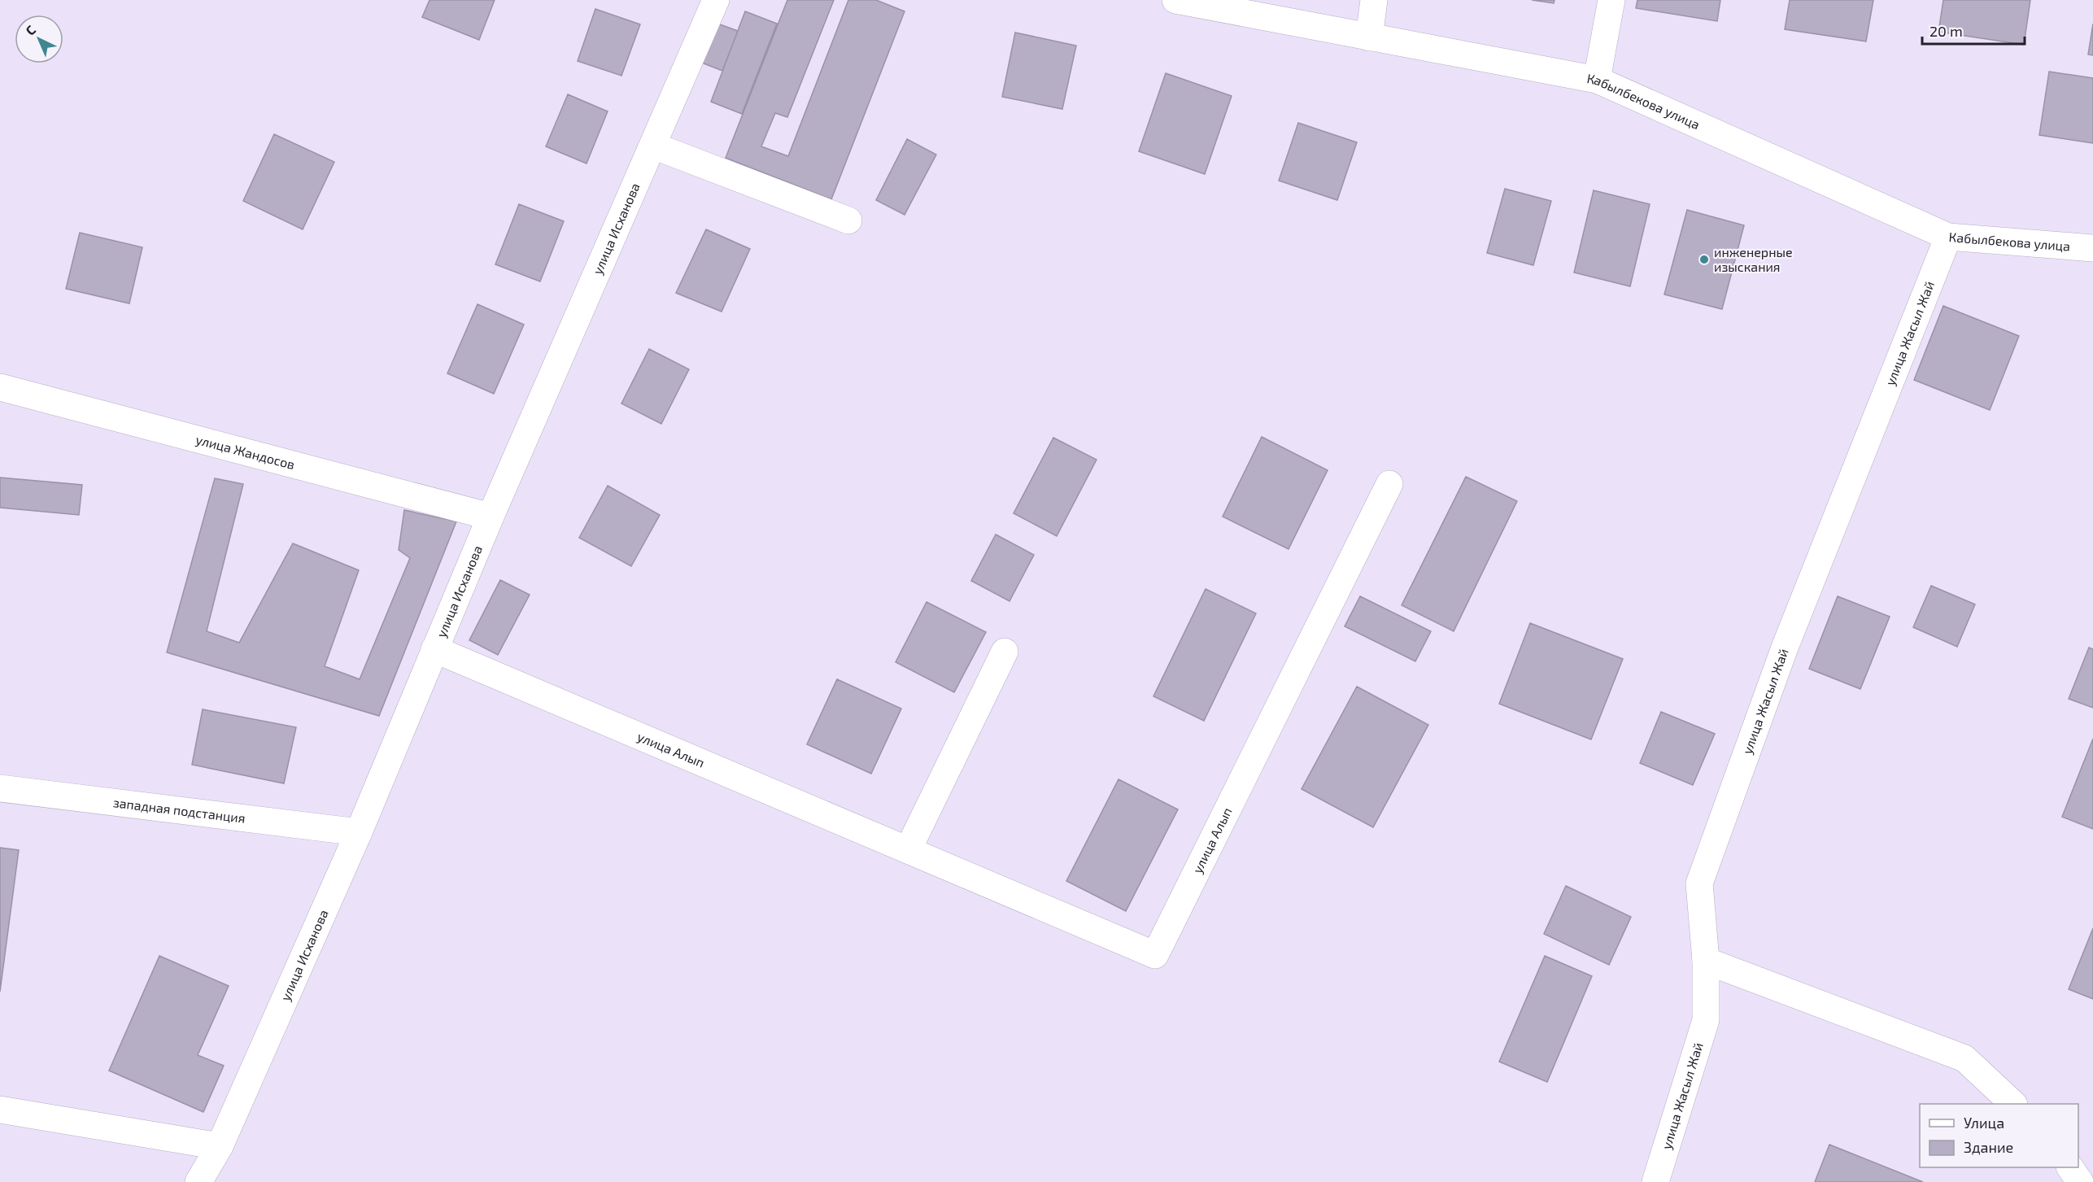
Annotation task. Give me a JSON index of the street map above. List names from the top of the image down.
{
  "streets": {
    "street": [
      "Кабылбекова улица",
      "улица Исханова",
      "улица Жасыл Жай",
      "улица Жандосов",
      "улица Алып",
      "западная подстанция"
    ]
  },
  "crossings": [
    ["Кабылбекова улица", "улица Жасыл Жай"],
    ["улица Исханова", "улица Жандосов"],
    ["улица Исханова", "улица Алып"],
    ["улица Исханова", "западная подстанция"]
  ],
  "places": ["инженерные изыскания"],
  "legend": ["Улица", "Здание"],
  "scale_bar": "20 m",
  "north": "top left"
}
